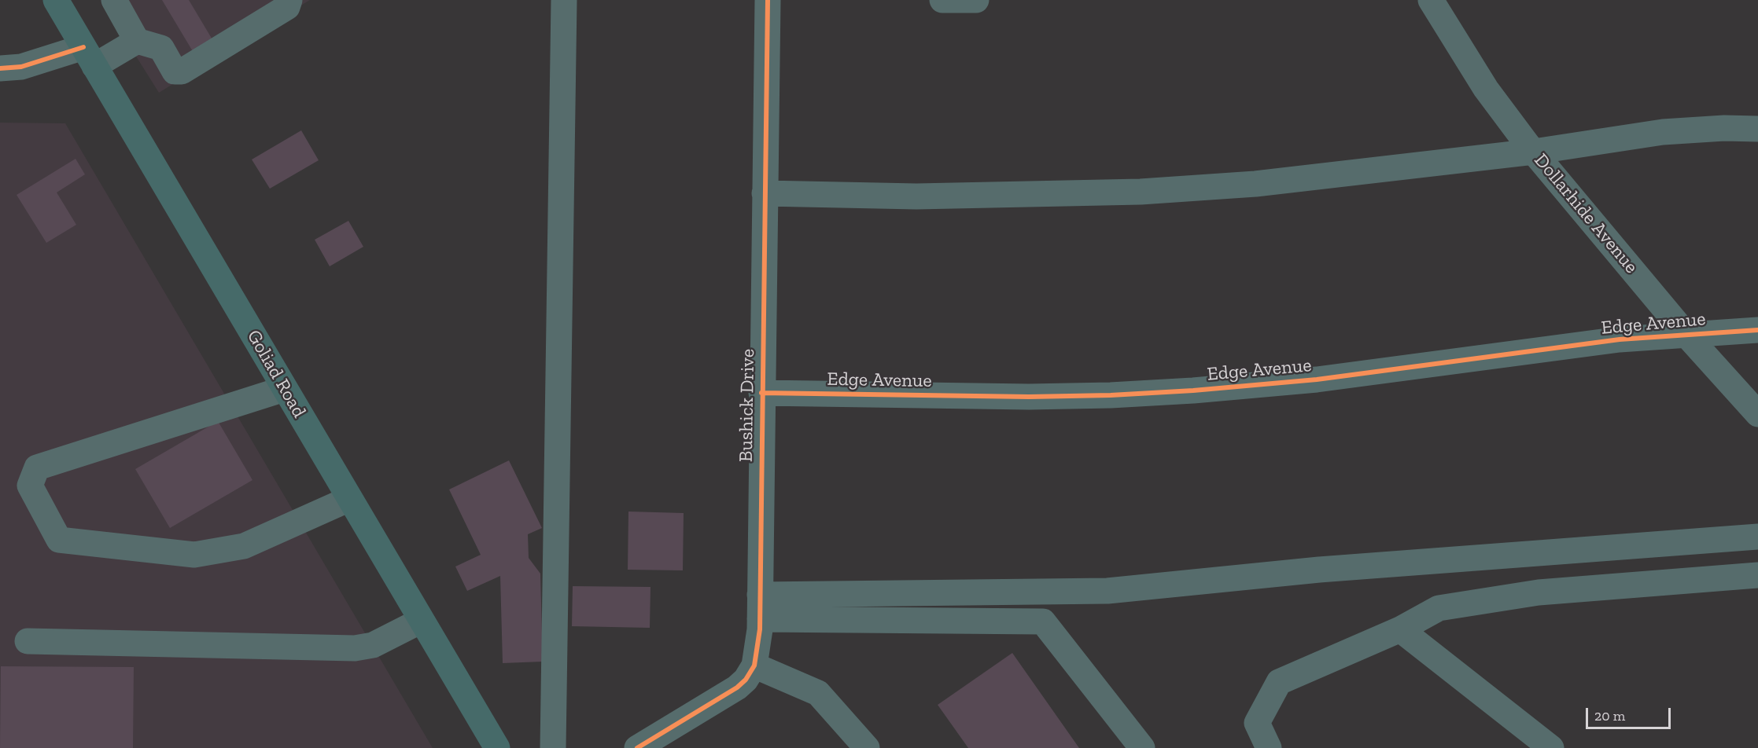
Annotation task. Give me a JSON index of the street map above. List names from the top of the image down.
{
  "streets": {
    "main road": ["Goliad Road"],
    "street": ["Dollarhide Avenue", "Edge Avenue", "Bushick Drive"]
  },
  "crossings": [
    ["Dollarhide Avenue", "Edge Avenue"],
    ["Edge Avenue", "Bushick Drive"]
  ],
  "scale_bar": "20 m"
}
